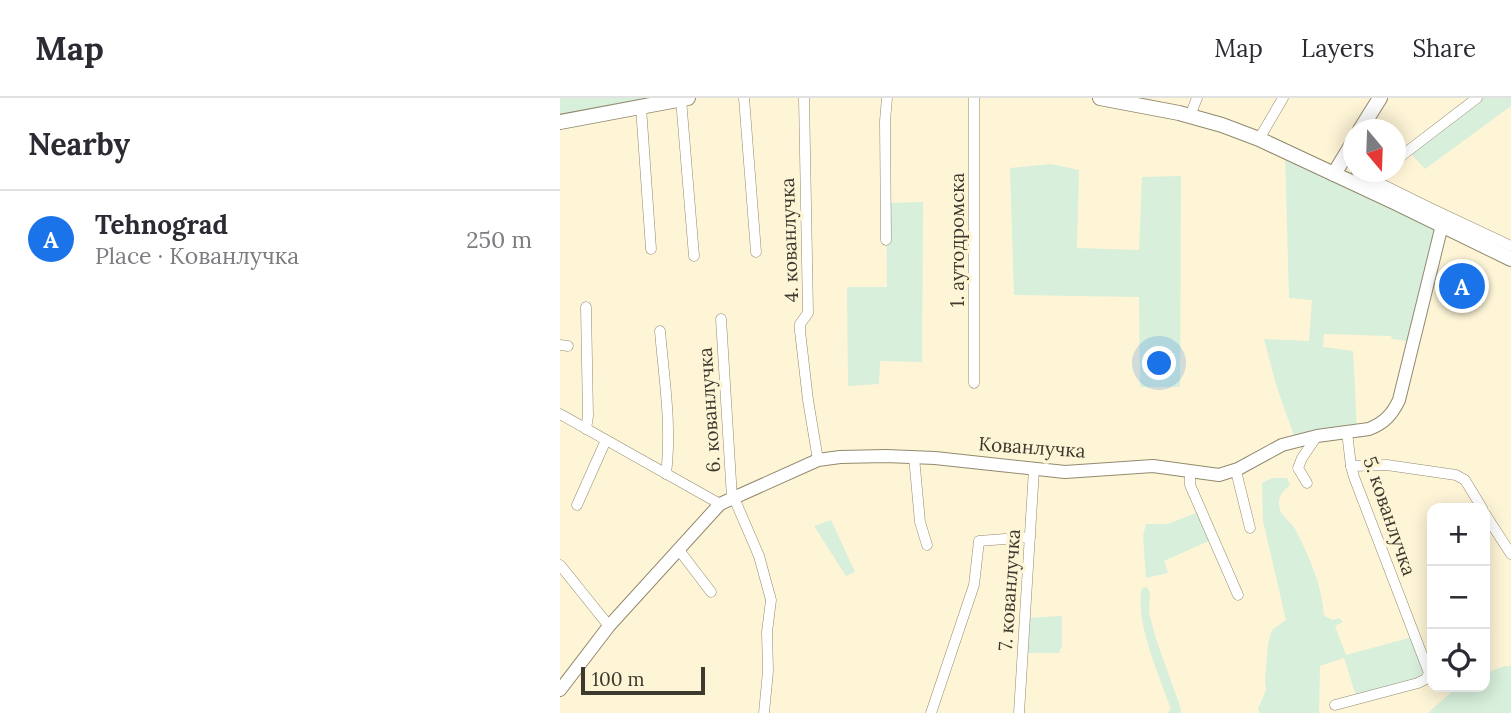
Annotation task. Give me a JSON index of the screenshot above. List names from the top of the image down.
{
  "streets": {
    "street": [
      "4. кованлучка",
      "1. аутодромска",
      "6. кованлучка",
      "Кованлучка",
      "5. кованлучка",
      "7. кованлучка"
    ]
  },
  "crossings": [
    ["4. кованлучка", "Кованлучка"],
    ["6. кованлучка", "Кованлучка"],
    ["Кованлучка", "5. кованлучка"],
    ["Кованлучка", "7. кованлучка"]
  ],
  "scale_bar": "100 m",
  "north": "bottom",
  "page": {
    "header": "Map",
    "nav": ["Map", "Layers", "Share"],
    "heading": "Nearby",
    "list": [
      {
        "mark": "A",
        "name": "Tehnograd",
        "note": "Place · Кованлучка",
        "value": "250 m"
      }
    ],
    "pins": "A",
    "map_buttons": ["+", "−"],
    "scale": "100 m"
  }
}
